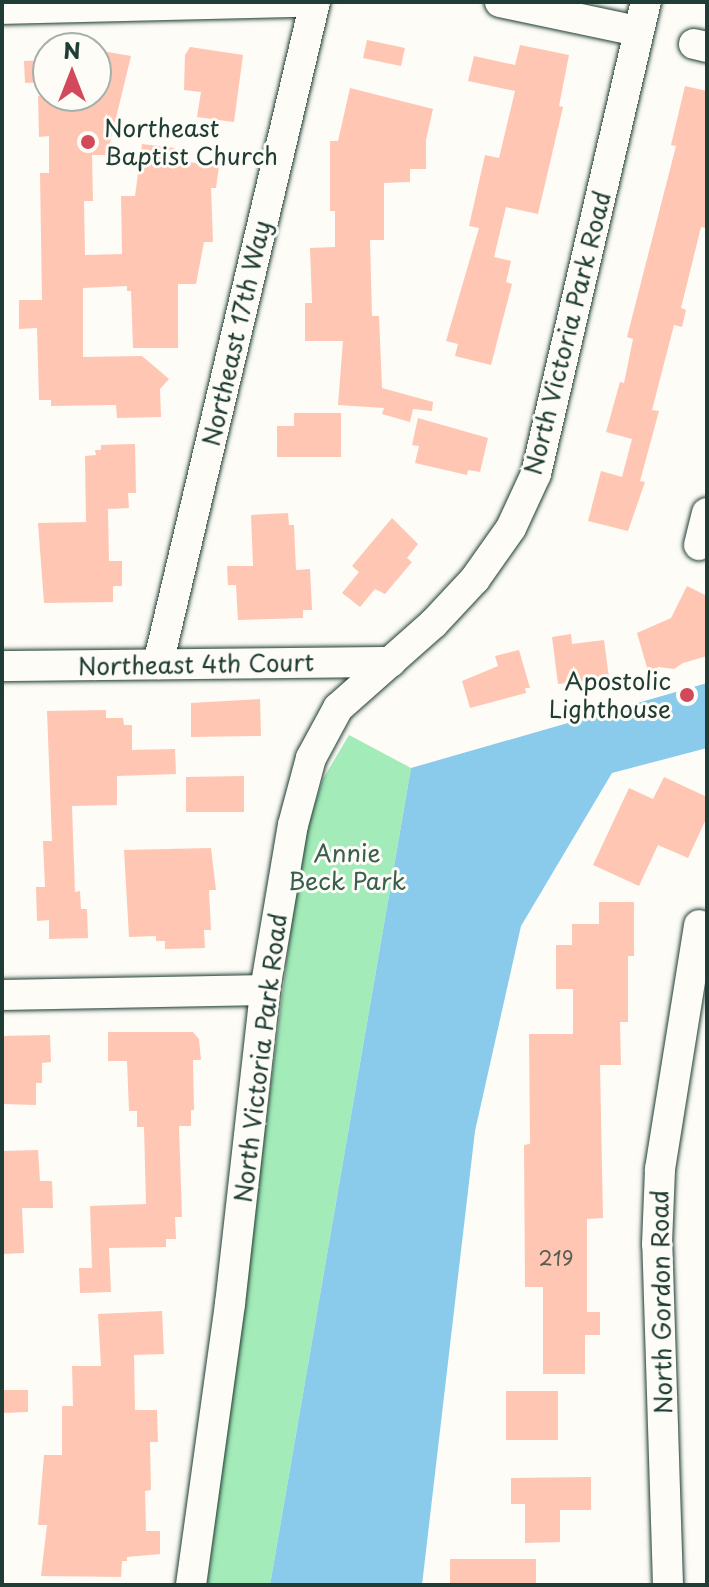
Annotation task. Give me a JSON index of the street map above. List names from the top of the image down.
{
  "streets": {
    "street": [
      "Northeast 17th Way",
      "North Victoria Park Road",
      "Northeast 4th Court",
      "North Gordon Road"
    ]
  },
  "crossings": [
    ["Northeast 17th Way", "Northeast 4th Court"],
    ["North Victoria Park Road", "Northeast 4th Court"]
  ],
  "parks": ["Annie Beck Park"],
  "places": ["Northeast Baptist Church", "Apostolic Lighthouse"],
  "house_numbers": ["219"],
  "north": "top"
}
